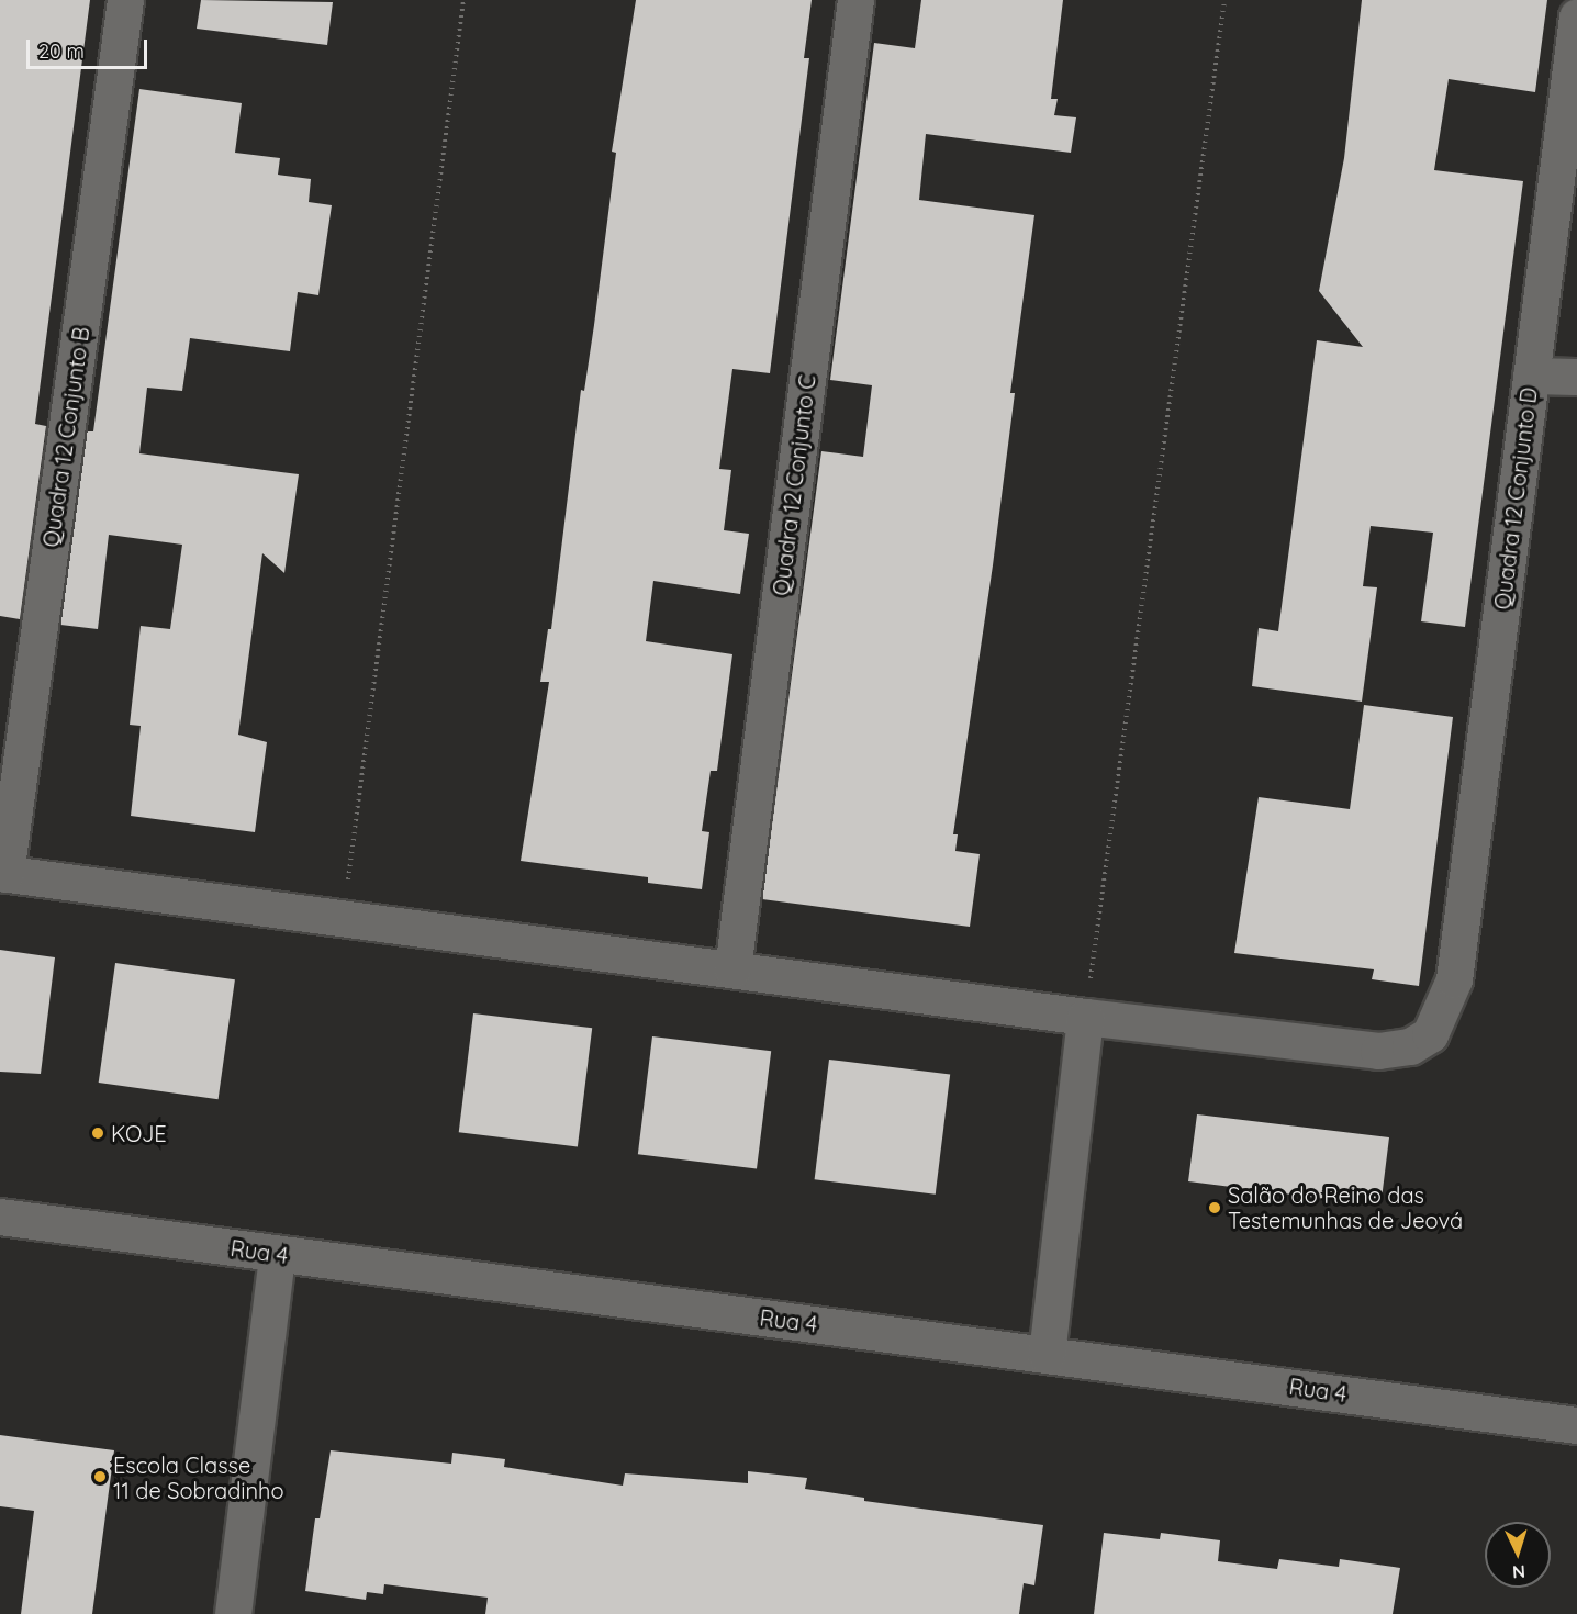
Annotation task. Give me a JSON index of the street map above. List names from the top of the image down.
{
  "streets": {
    "street": [
      "Quadra 12 Conjunto B",
      "Quadra 12 Conjunto C",
      "Quadra 12 Conjunto D",
      "Rua 4"
    ]
  },
  "crossings": [
    ["Quadra 12 Conjunto B", "Quadra 12 Conjunto D"],
    ["Quadra 12 Conjunto C", "Quadra 12 Conjunto D"]
  ],
  "places": ["KOJE", "Salão do Reino das Testemunhas de Jeová", "Escola Classe 11 de Sobradinho"],
  "scale_bar": "20 m",
  "north": "bottom"
}
